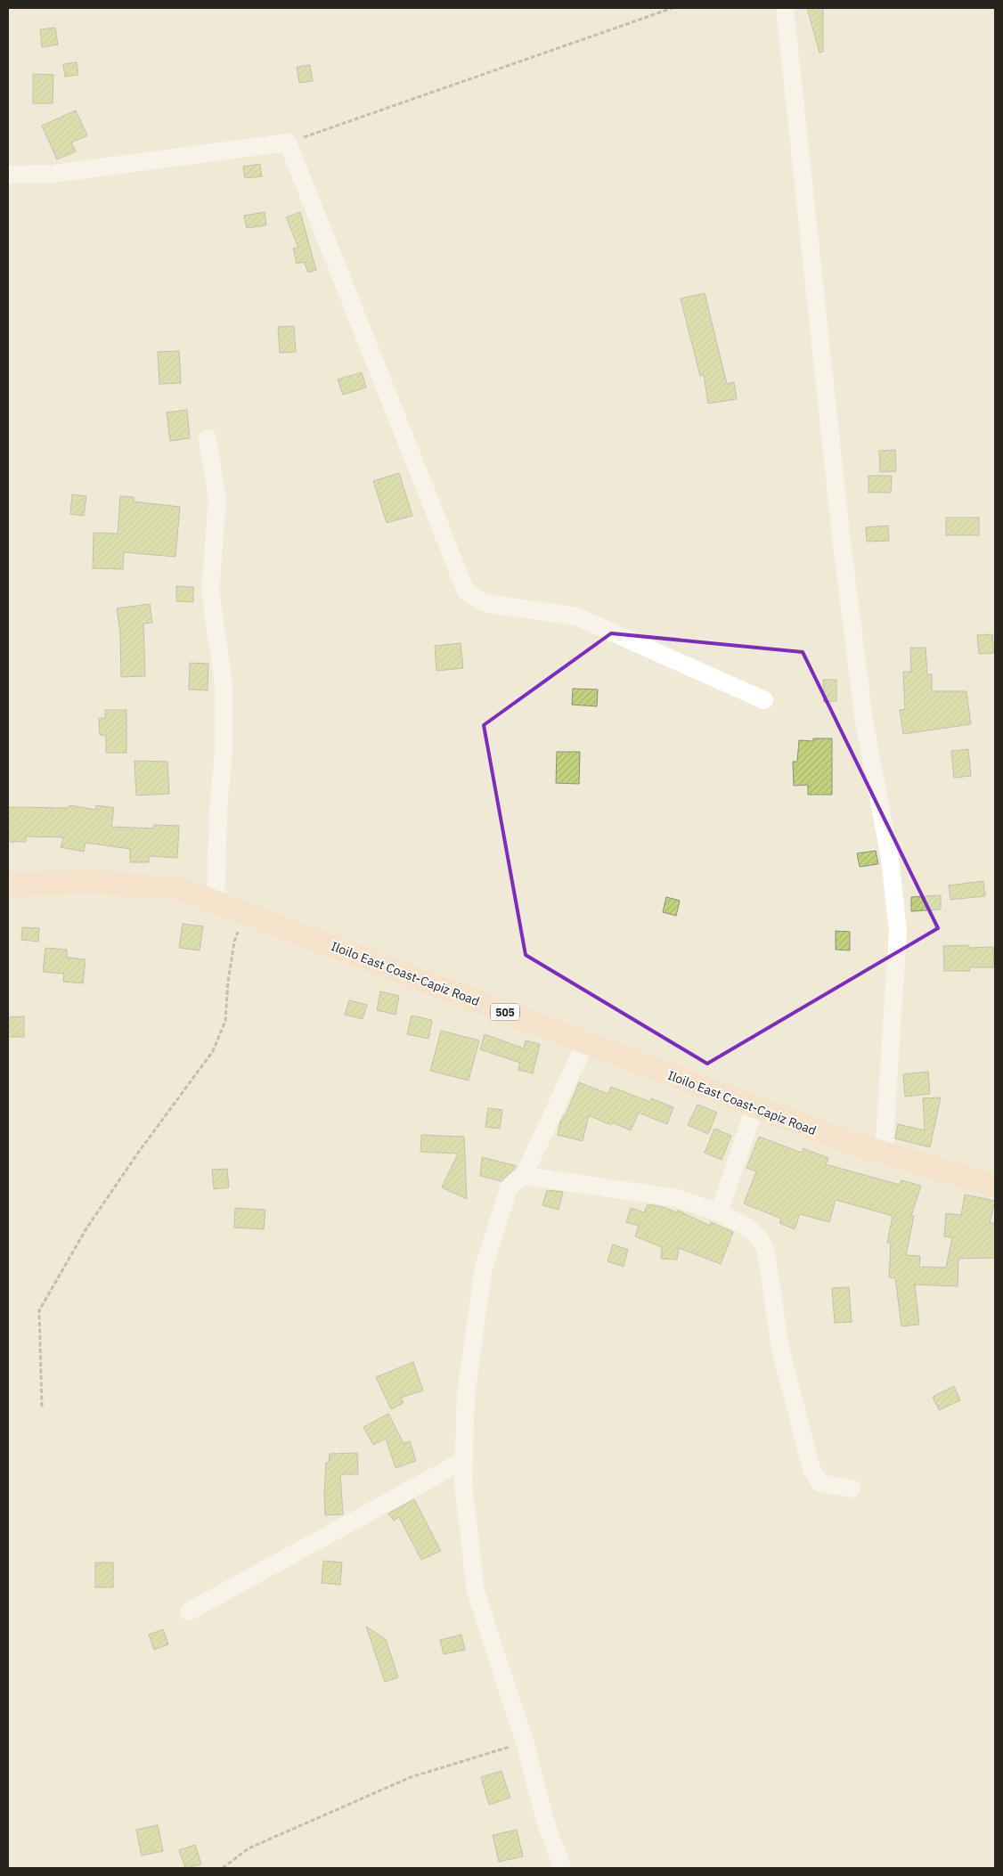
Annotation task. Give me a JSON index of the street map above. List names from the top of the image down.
{
  "streets": {
    "main road": ["Iloilo East Coast-Capiz Road", "505"]
  }
}
